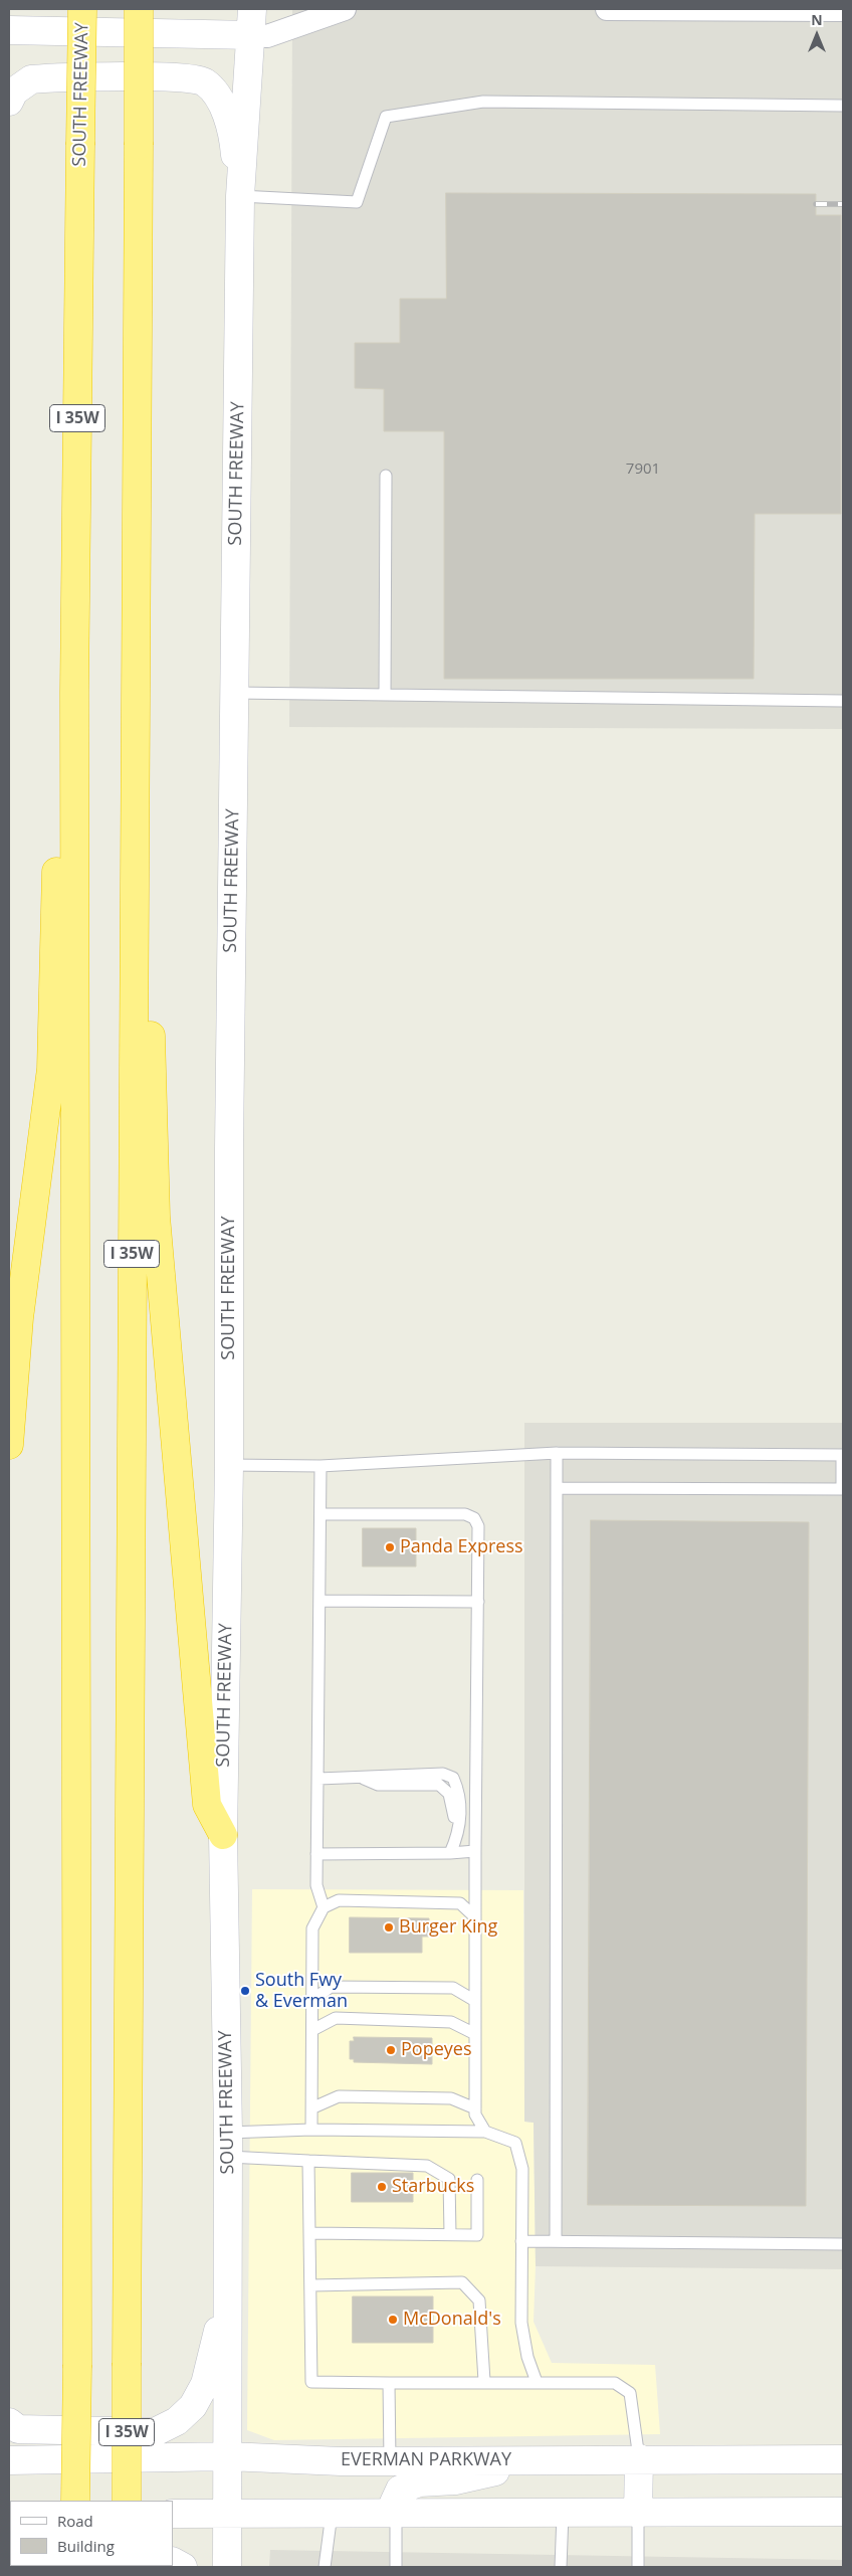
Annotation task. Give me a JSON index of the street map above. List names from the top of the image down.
{
  "streets": {
    "highway": ["SOUTH FREEWAY", "I 35W"],
    "main road": ["EVERMAN PARKWAY"]
  },
  "crossings": [
    ["SOUTH FREEWAY", "EVERMAN PARKWAY"]
  ],
  "places": [
    "Panda Express",
    "Burger King",
    "South Fwy & Everman",
    "Popeyes",
    "Starbucks",
    "McDonald's"
  ],
  "house_numbers": ["7901"],
  "legend": ["Road", "Building"],
  "north": "top"
}
